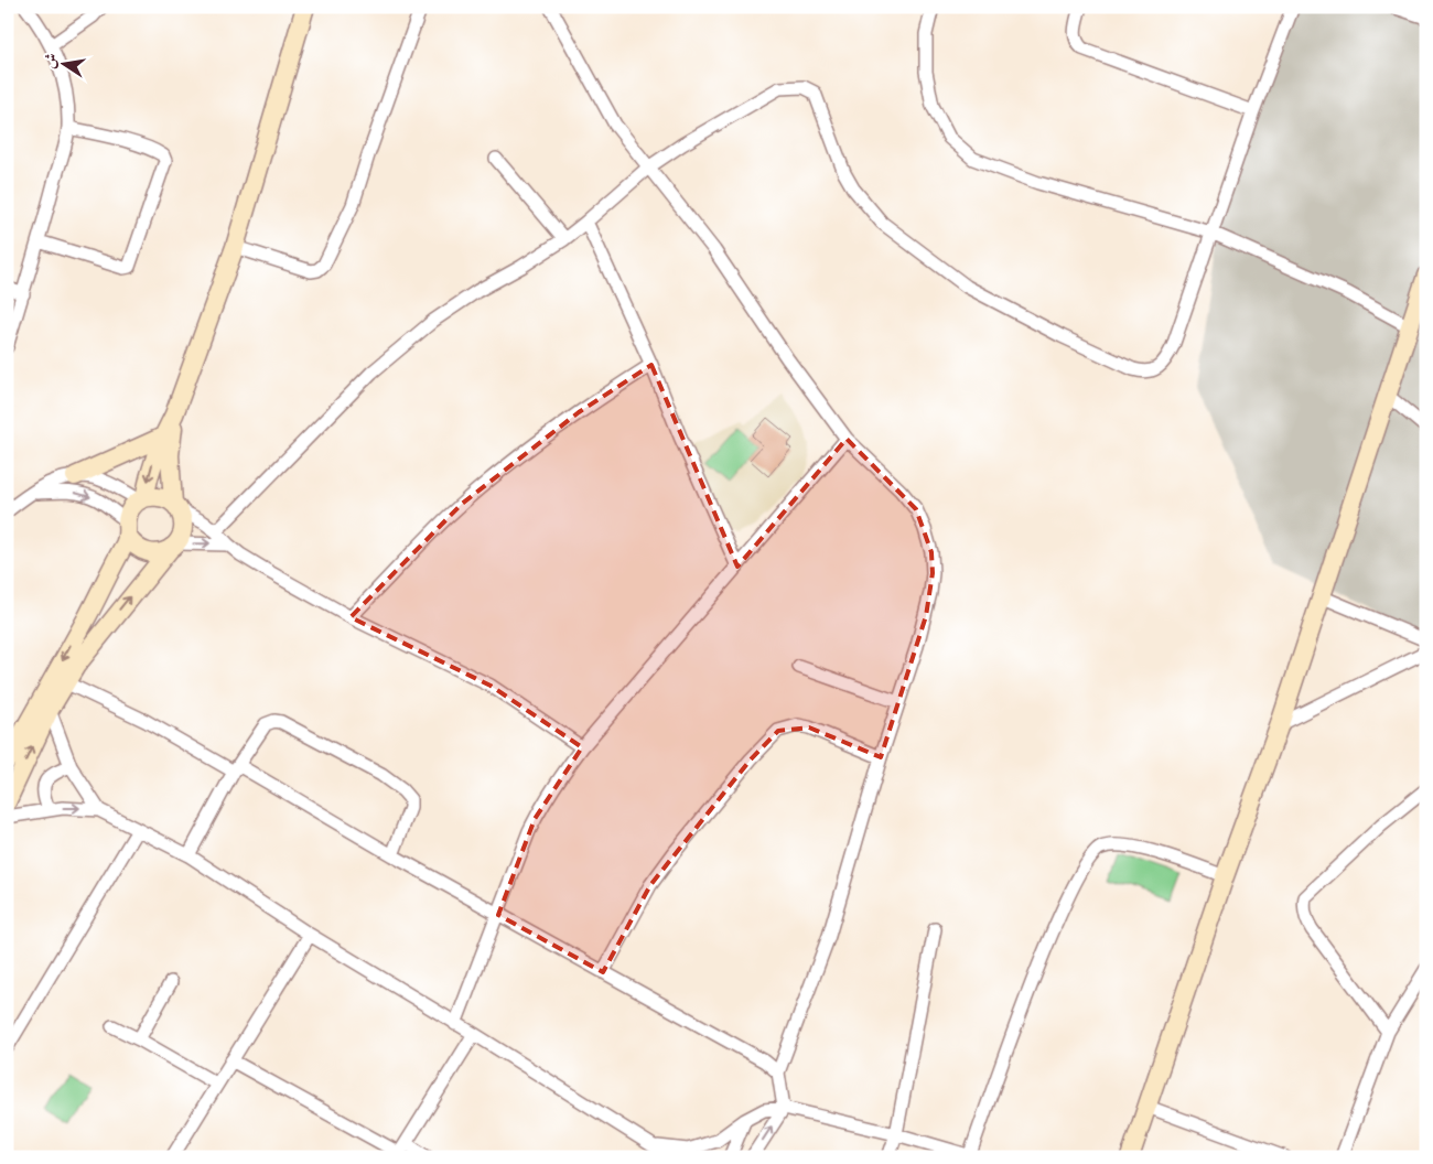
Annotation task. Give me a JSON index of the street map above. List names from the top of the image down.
{
  "north": "left"
}
